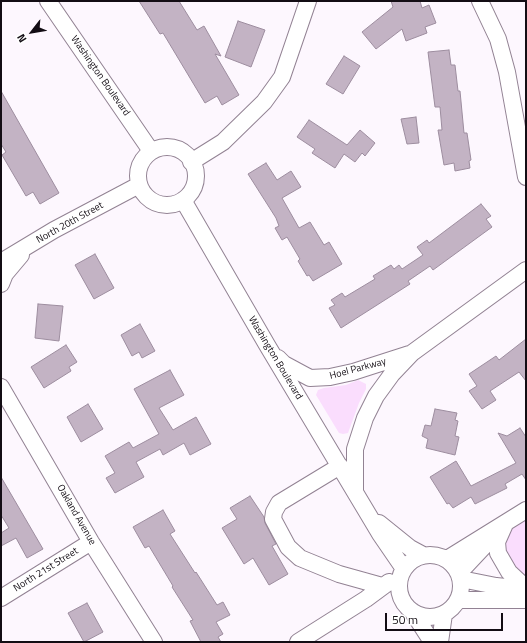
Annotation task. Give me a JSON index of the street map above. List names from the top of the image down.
{
  "streets": {
    "street": [
      "Washington Boulevard",
      "North 20th Street",
      "Hoel Parkway",
      "Oakland Avenue",
      "North 21st Street"
    ]
  },
  "crossings": [
    ["Washington Boulevard", "North 20th Street"],
    ["Washington Boulevard", "Hoel Parkway"],
    ["Oakland Avenue", "North 21st Street"]
  ],
  "scale_bar": "50 m",
  "north": "bottom left"
}
